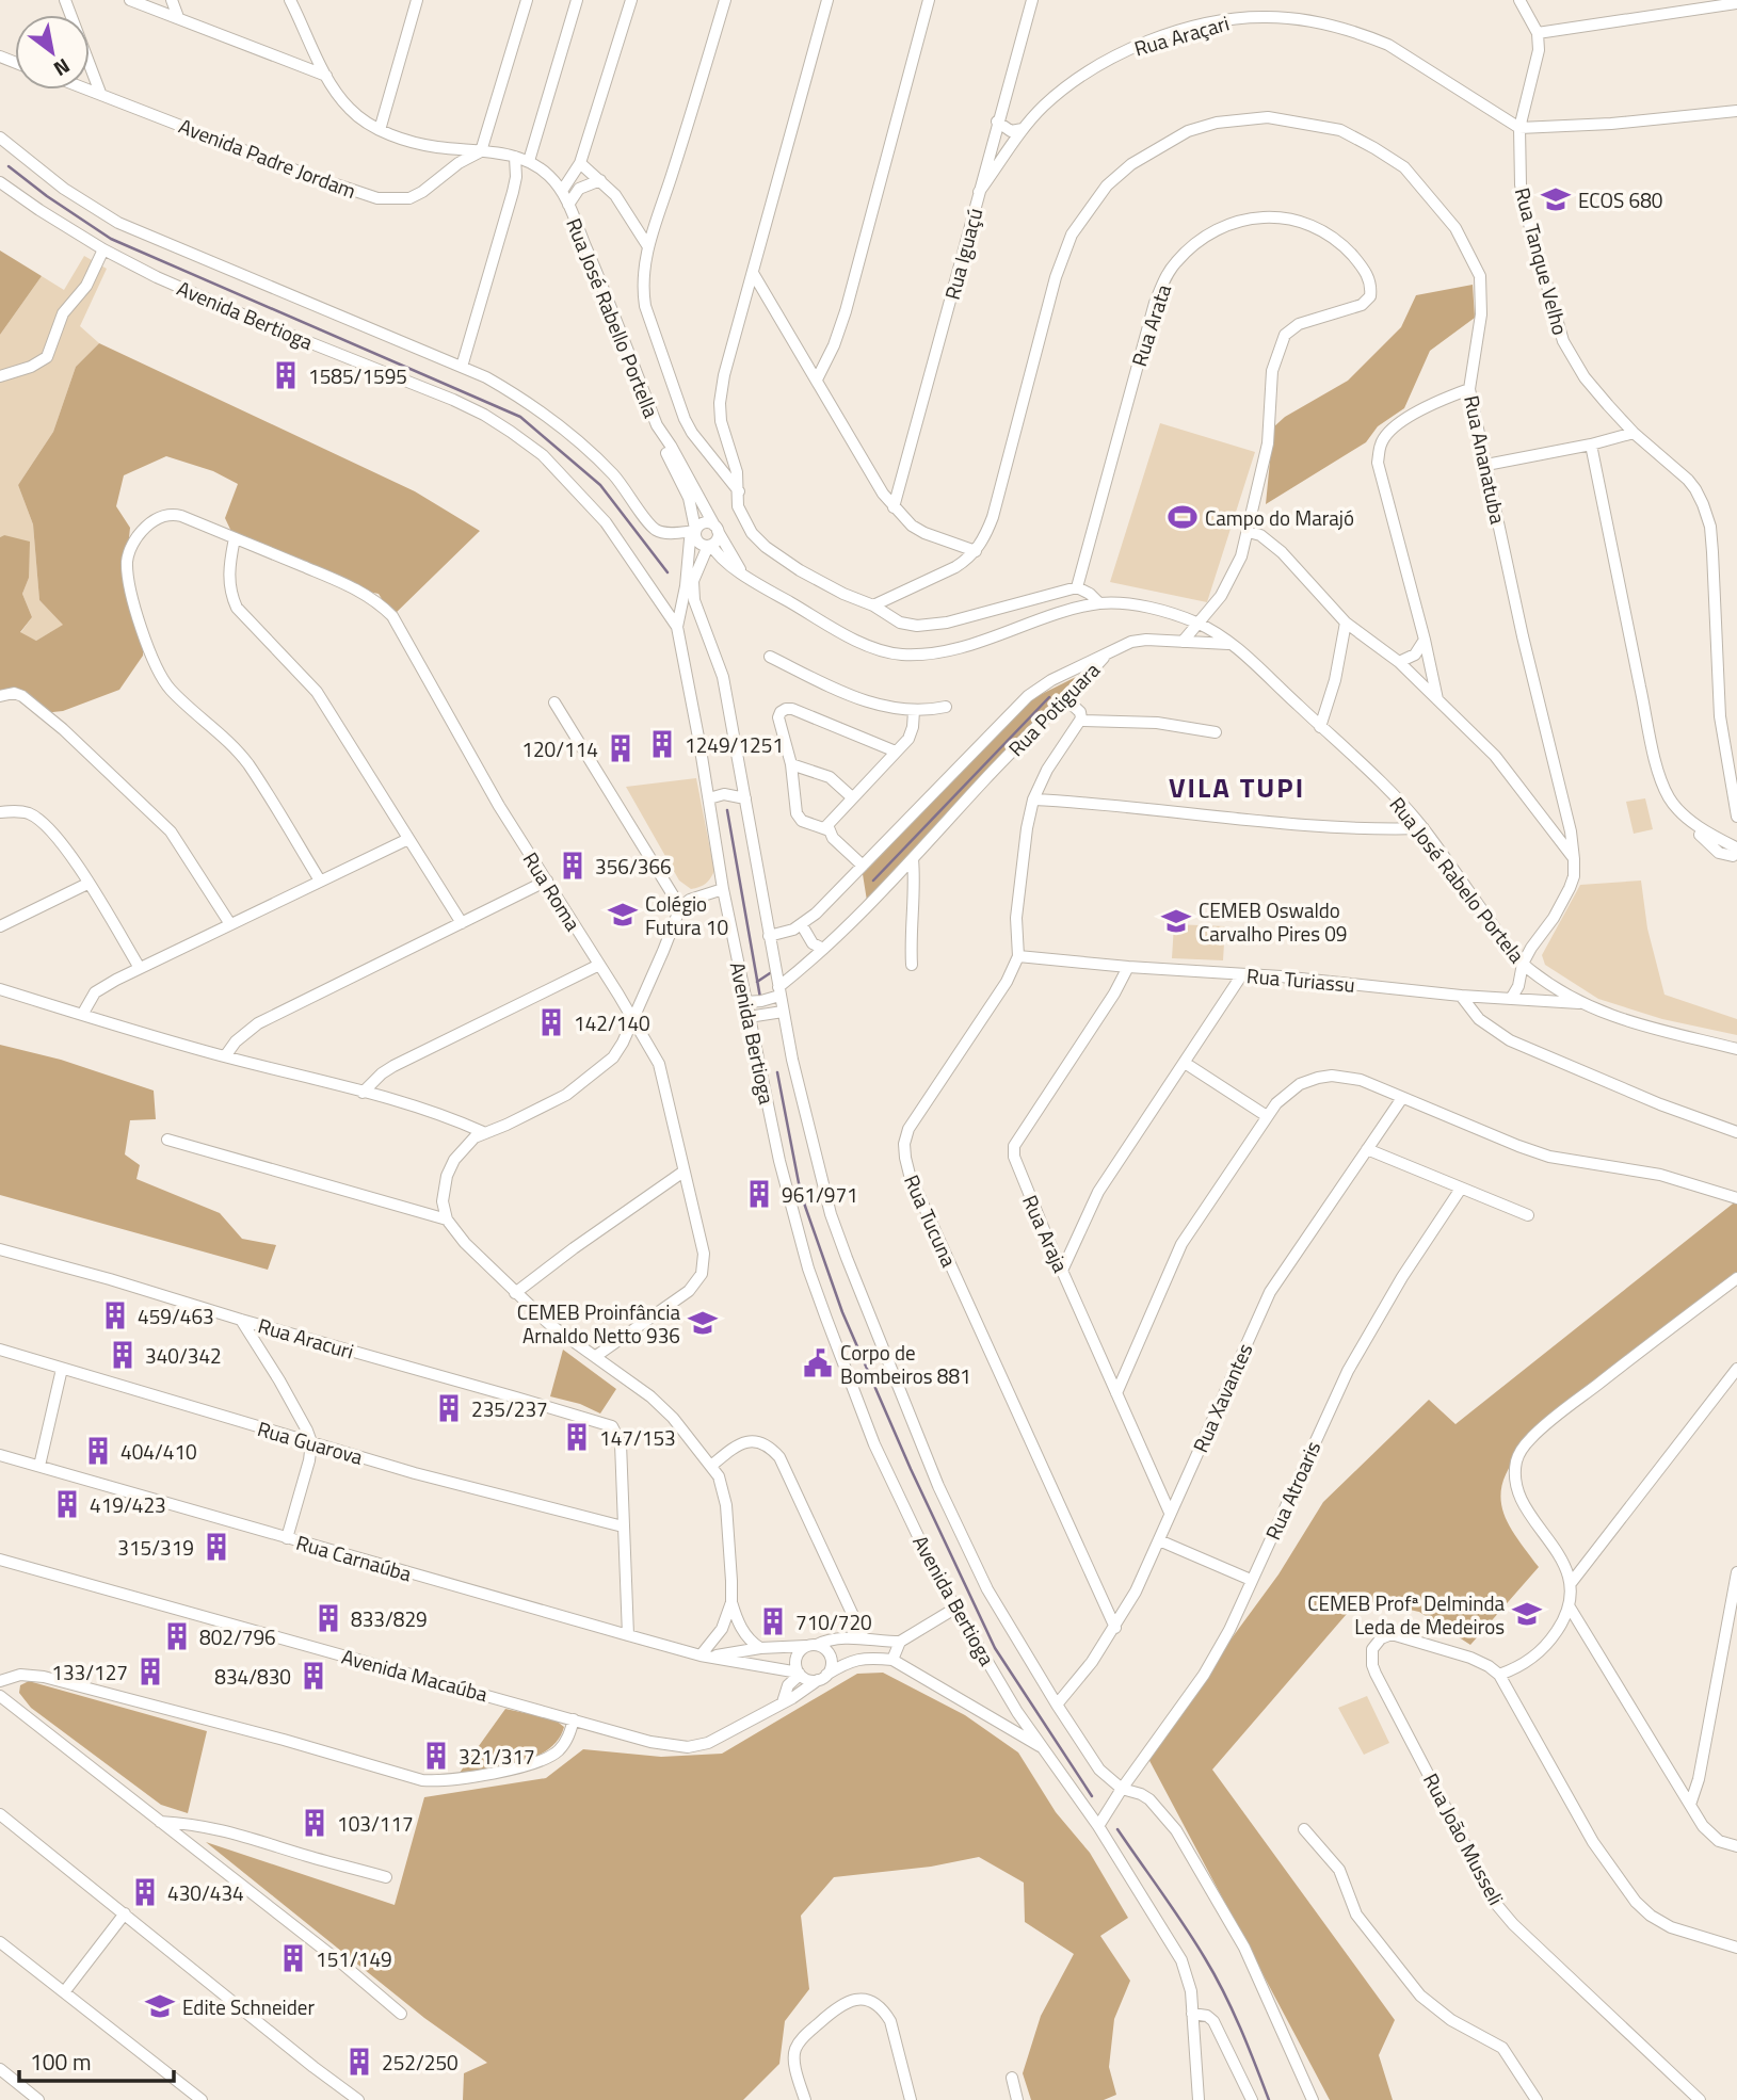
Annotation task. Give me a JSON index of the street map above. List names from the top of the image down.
{
  "streets": {
    "street": [
      "Rua Araçari",
      "Avenida Padre Jordam",
      "Rua Iguaçú",
      "Rua Tanque Velho",
      "Avenida Bertioga",
      "Rua José Rabello Portella",
      "Rua Arata",
      "Rua Ananatuba",
      "Rua Potiguara",
      "Rua José Rabelo Portela",
      "Rua Roma",
      "Rua Turiassu",
      "Rua Tucuna",
      "Rua Araja",
      "Rua Aracuri",
      "Rua Xavantes",
      "Rua Guarova",
      "Rua Atroaris",
      "Rua Carnaúba",
      "Avenida Macaúba",
      "Rua João Musseli"
    ]
  },
  "crossings": [
    ["Rua Araçari", "Rua Iguaçú"],
    ["Rua Araçari", "Rua Tanque Velho"],
    ["Avenida Padre Jordam", "Rua José Rabello Portella"],
    ["Avenida Bertioga", "Rua José Rabello Portella"],
    ["Avenida Bertioga", "Rua Potiguara"],
    ["Avenida Bertioga", "Rua José Rabelo Portela"],
    ["Avenida Bertioga", "Rua Xavantes"],
    ["Avenida Bertioga", "Rua Atroaris"],
    ["Rua José Rabello Portella", "Rua José Rabelo Portela"],
    ["Rua Arata", "Rua José Rabelo Portela"],
    ["Rua Ananatuba", "Rua José Rabelo Portela"],
    ["Rua Ananatuba", "Rua Turiassu"],
    ["Rua José Rabelo Portela", "Rua Turiassu"],
    ["Rua Turiassu", "Rua Tucuna"],
    ["Rua Turiassu", "Rua Araja"],
    ["Rua Tucuna", "Rua Xavantes"],
    ["Rua Araja", "Rua Xavantes"],
    ["Rua Aracuri", "Rua Guarova"],
    ["Rua Carnaúba", "Avenida Macaúba"]
  ],
  "districts": ["VILA TUPI"],
  "places": {
    "school or university": [
      "ECOS 680",
      "Colégio Futura 10",
      "CEMEB Oswaldo Carvalho Pires 09",
      "CEMEB Proinfância Arnaldo Netto 936",
      "CEMEB Profª Delminda Leda de Medeiros",
      "Edite Schneider"
    ],
    "building": [
      "1585/1595",
      "1249/1251",
      "120/114",
      "356/366",
      "142/140",
      "961/971",
      "459/463",
      "340/342",
      "235/237",
      "147/153",
      "404/410",
      "419/423",
      "315/319",
      "833/829",
      "710/720",
      "802/796",
      "133/127",
      "834/830",
      "321/317",
      "103/117",
      "430/434",
      "151/149",
      "252/250"
    ],
    "sports": ["Campo do Marajó"],
    "public building": ["Corpo de Bombeiros 881"]
  },
  "scale_bar": "100 m",
  "north": "bottom right"
}
